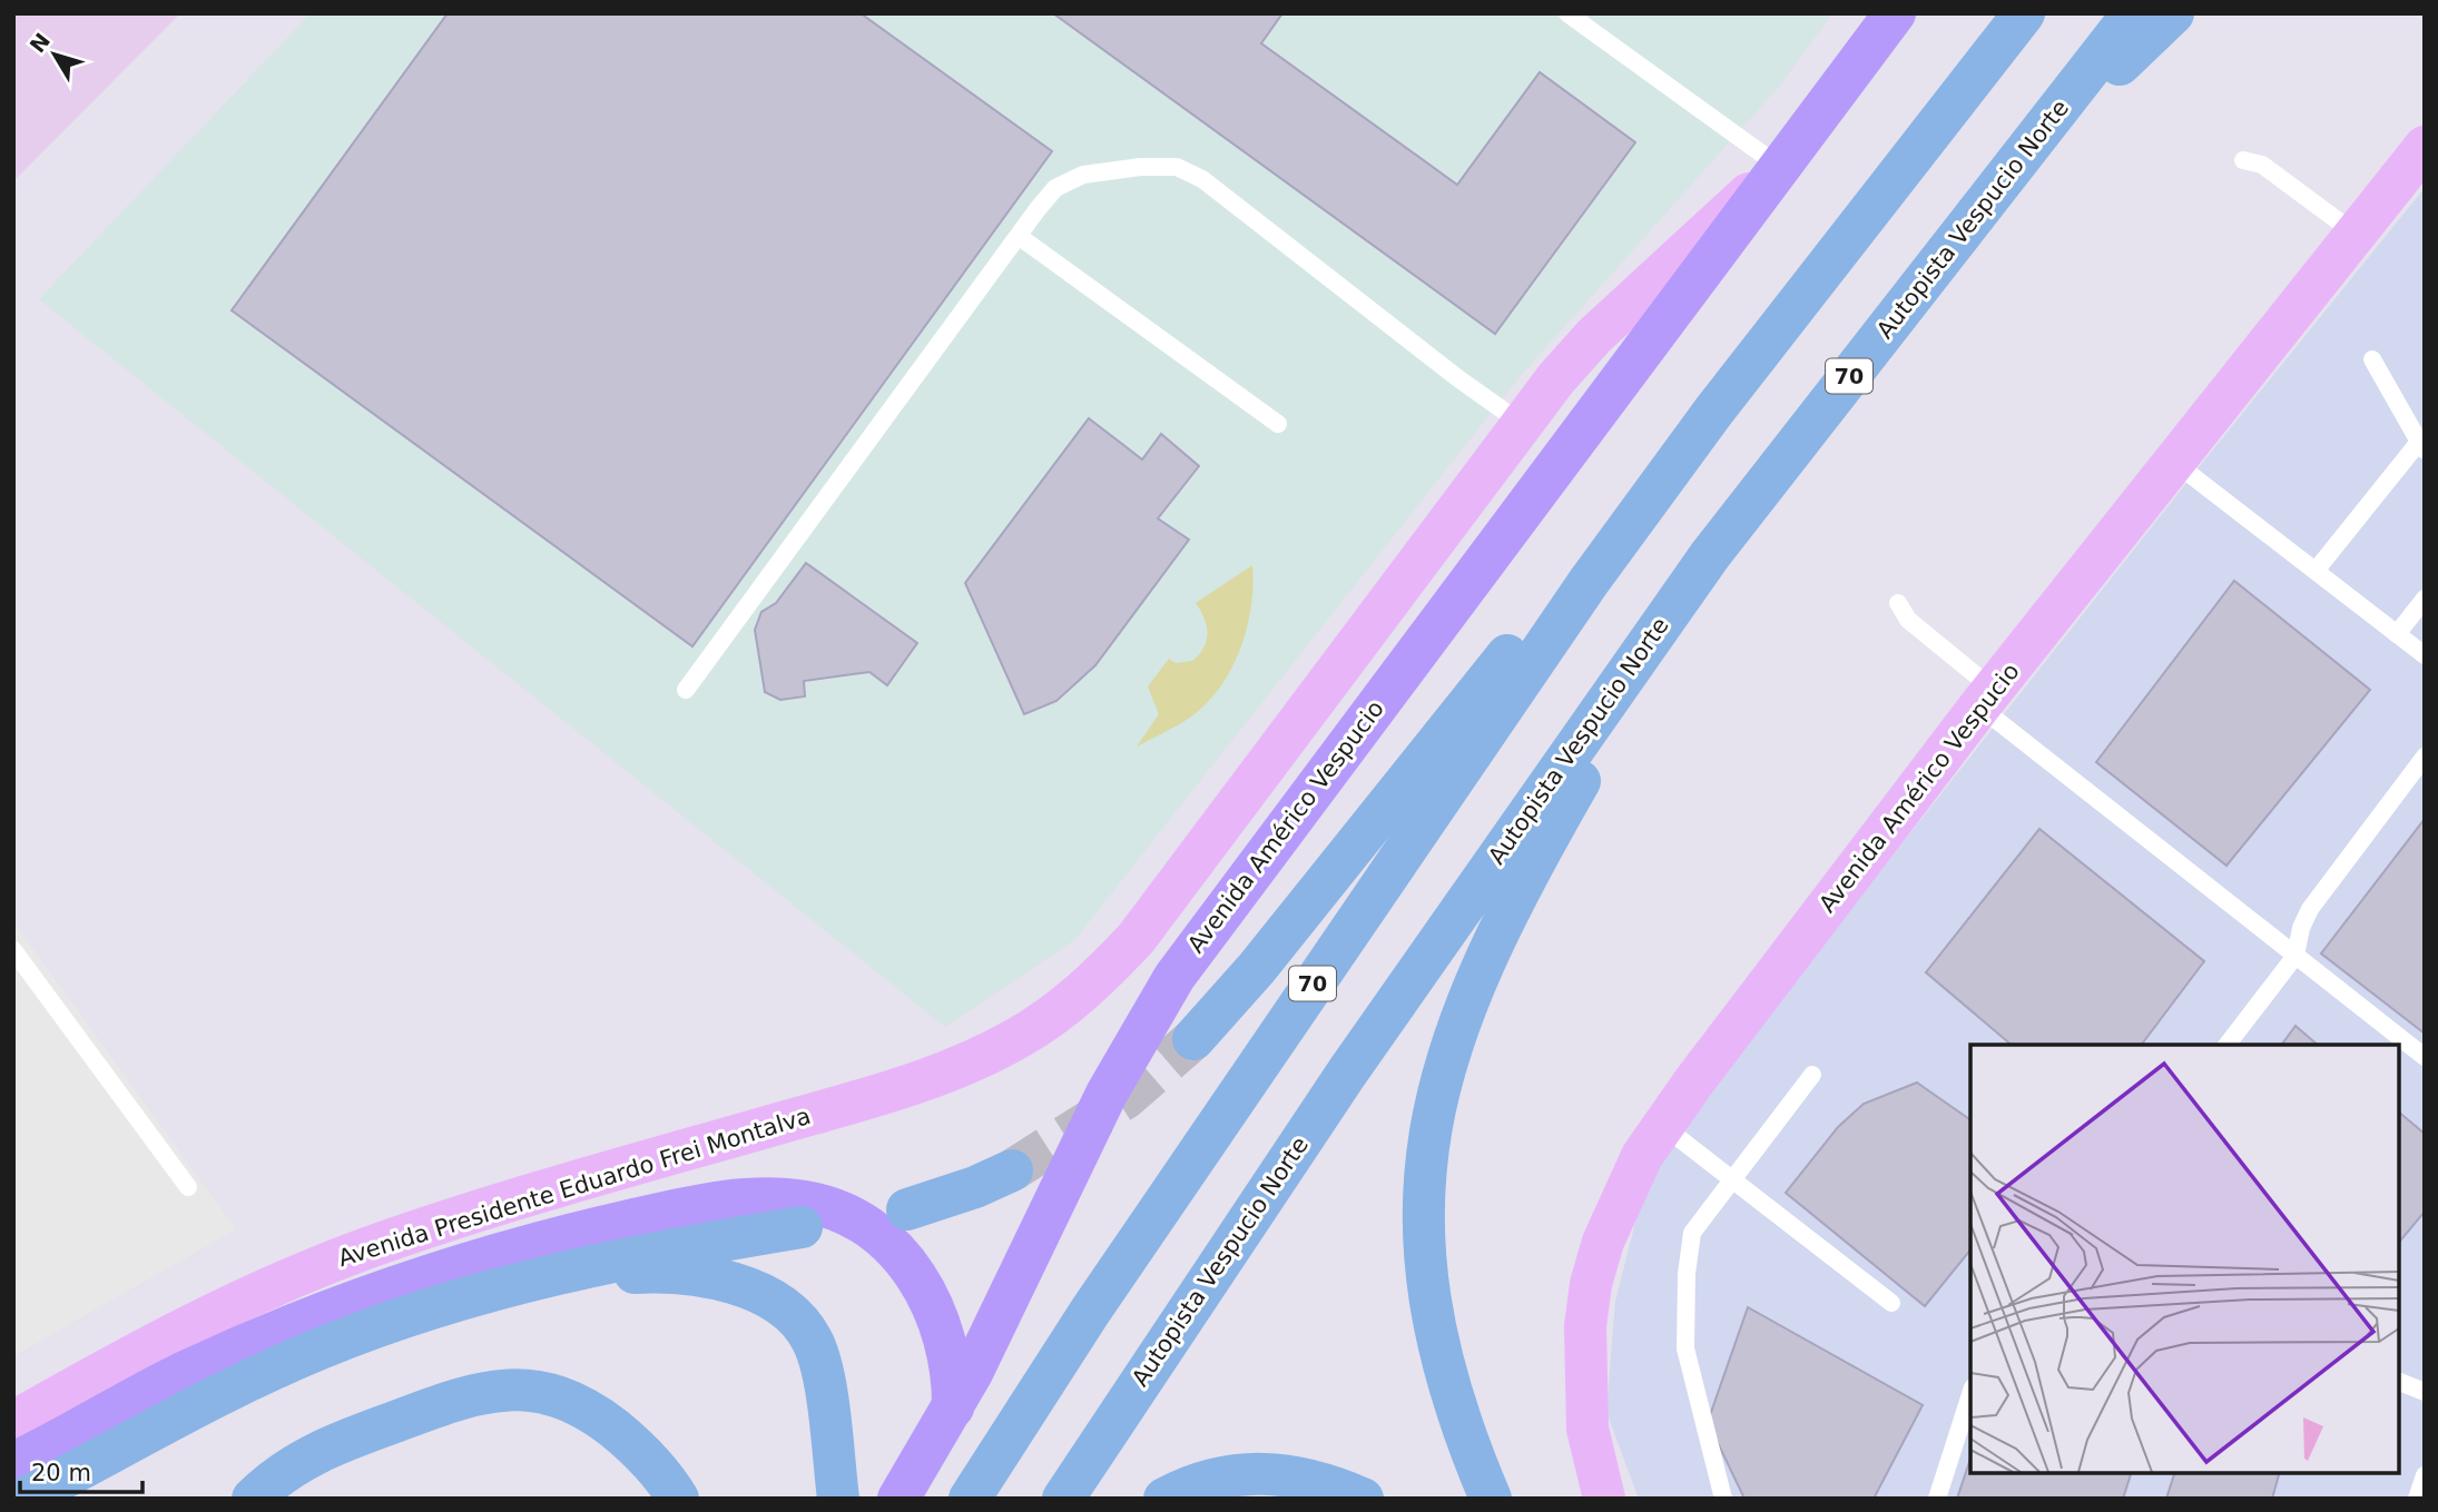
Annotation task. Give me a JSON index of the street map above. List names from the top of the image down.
{
  "streets": {
    "highway": ["Autopista Vespucio Norte", "70"],
    "main road": ["Avenida Américo Vespucio", "Avenida Presidente Eduardo Frei Montalva"]
  },
  "crossings": [
    ["Avenida Américo Vespucio", "Avenida Presidente Eduardo Frei Montalva"]
  ],
  "scale_bar": "20 m",
  "north": "top left"
}
